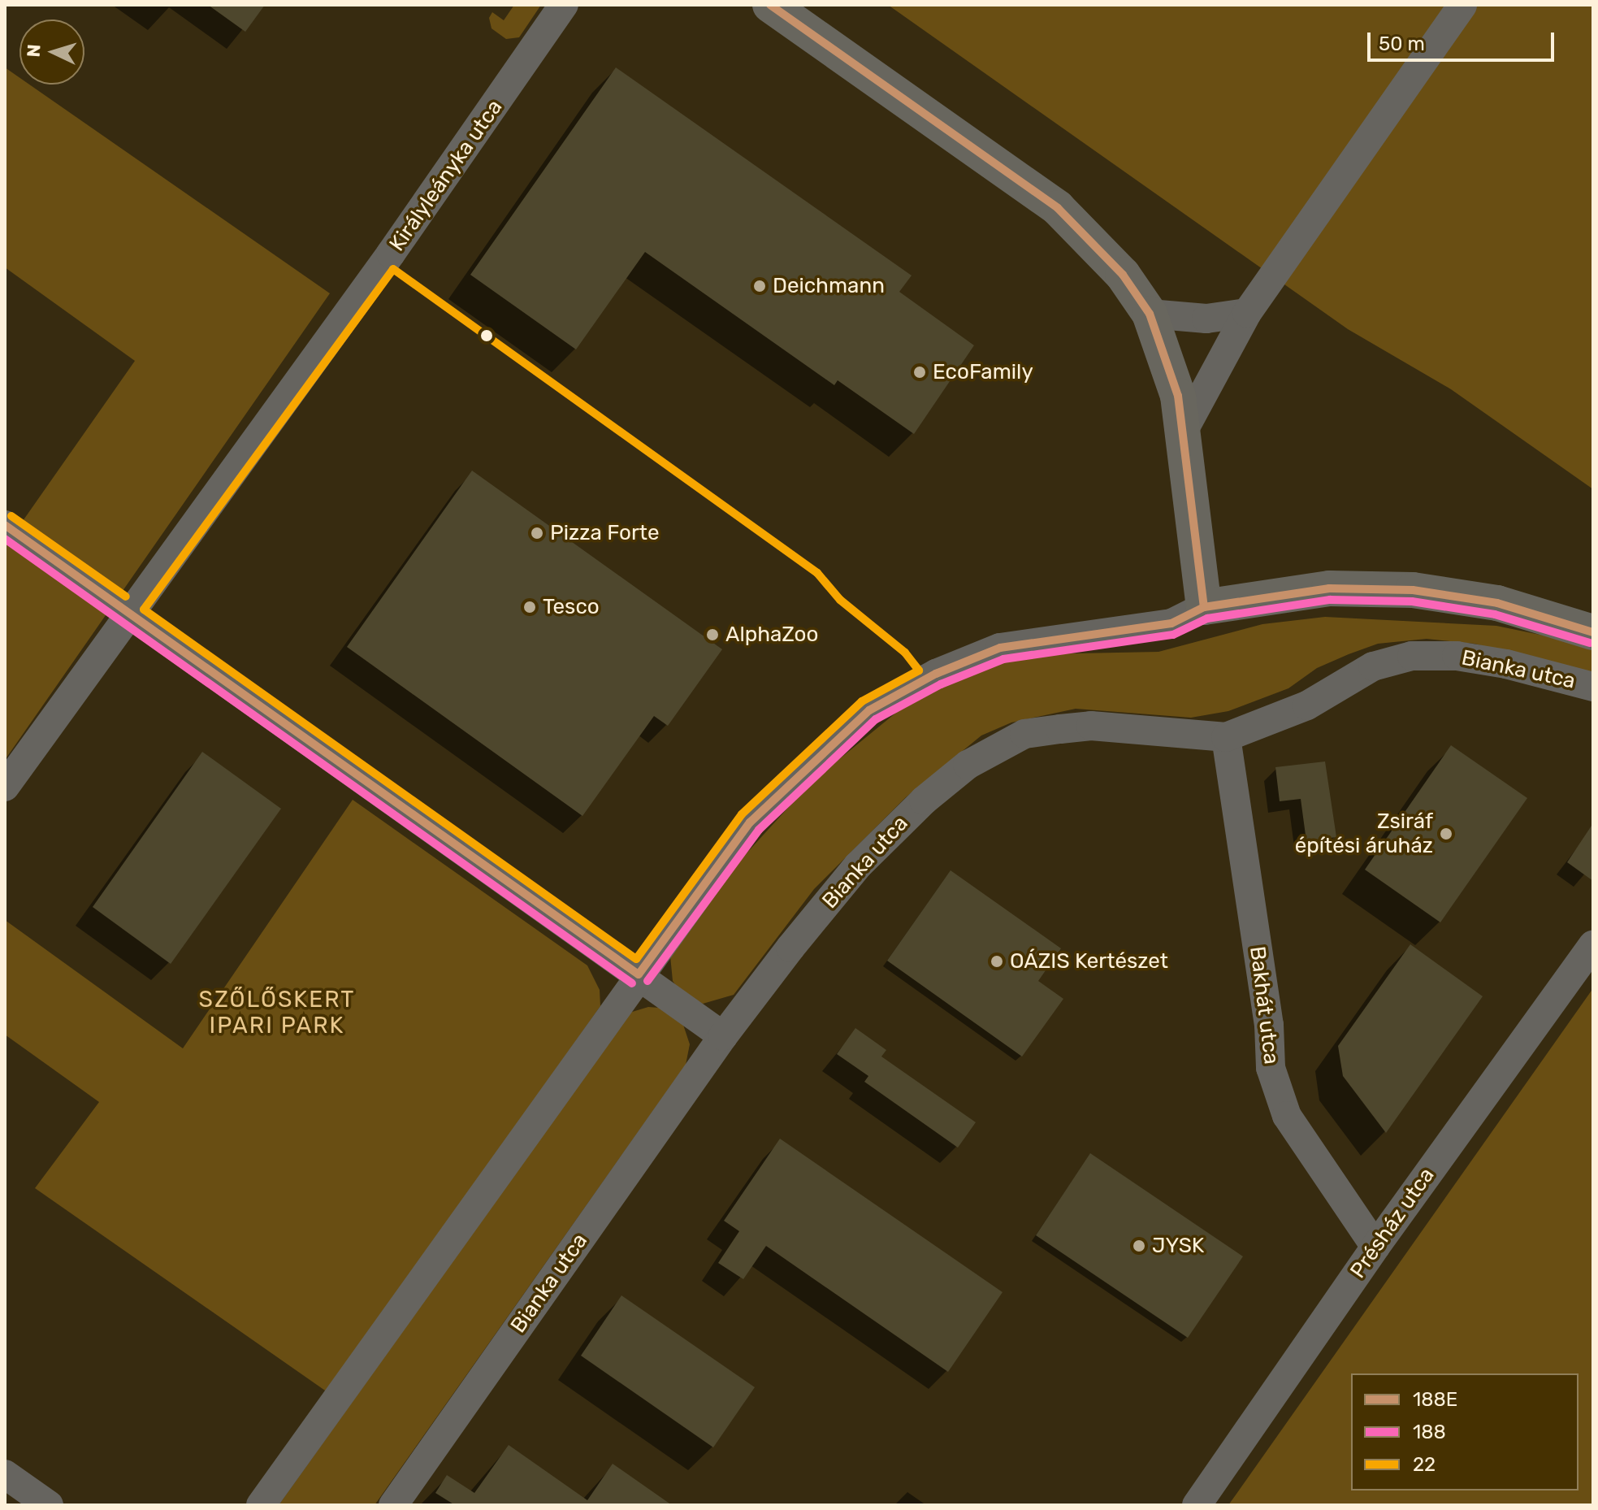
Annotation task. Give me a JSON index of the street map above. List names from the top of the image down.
{
  "streets": {
    "street": [
      "Királyleányka utca",
      "Bianka utca",
      "Bakhát utca",
      "Présház utca"
    ]
  },
  "crossings": [
    ["Bianka utca", "Bakhát utca"],
    ["Bakhát utca", "Présház utca"]
  ],
  "districts": ["SZŐLŐSKERT IPARI PARK"],
  "places": [
    "Deichmann",
    "EcoFamily",
    "Pizza Forte",
    "Tesco",
    "AlphaZoo",
    "Zsiráf építési áruház",
    "OÁZIS Kertészet",
    "JYSK"
  ],
  "lines": ["transit line 188E", "transit line 22", "transit line 188"],
  "legend": ["188E", "188", "22"],
  "scale_bar": "50 m",
  "north": "left"
}
